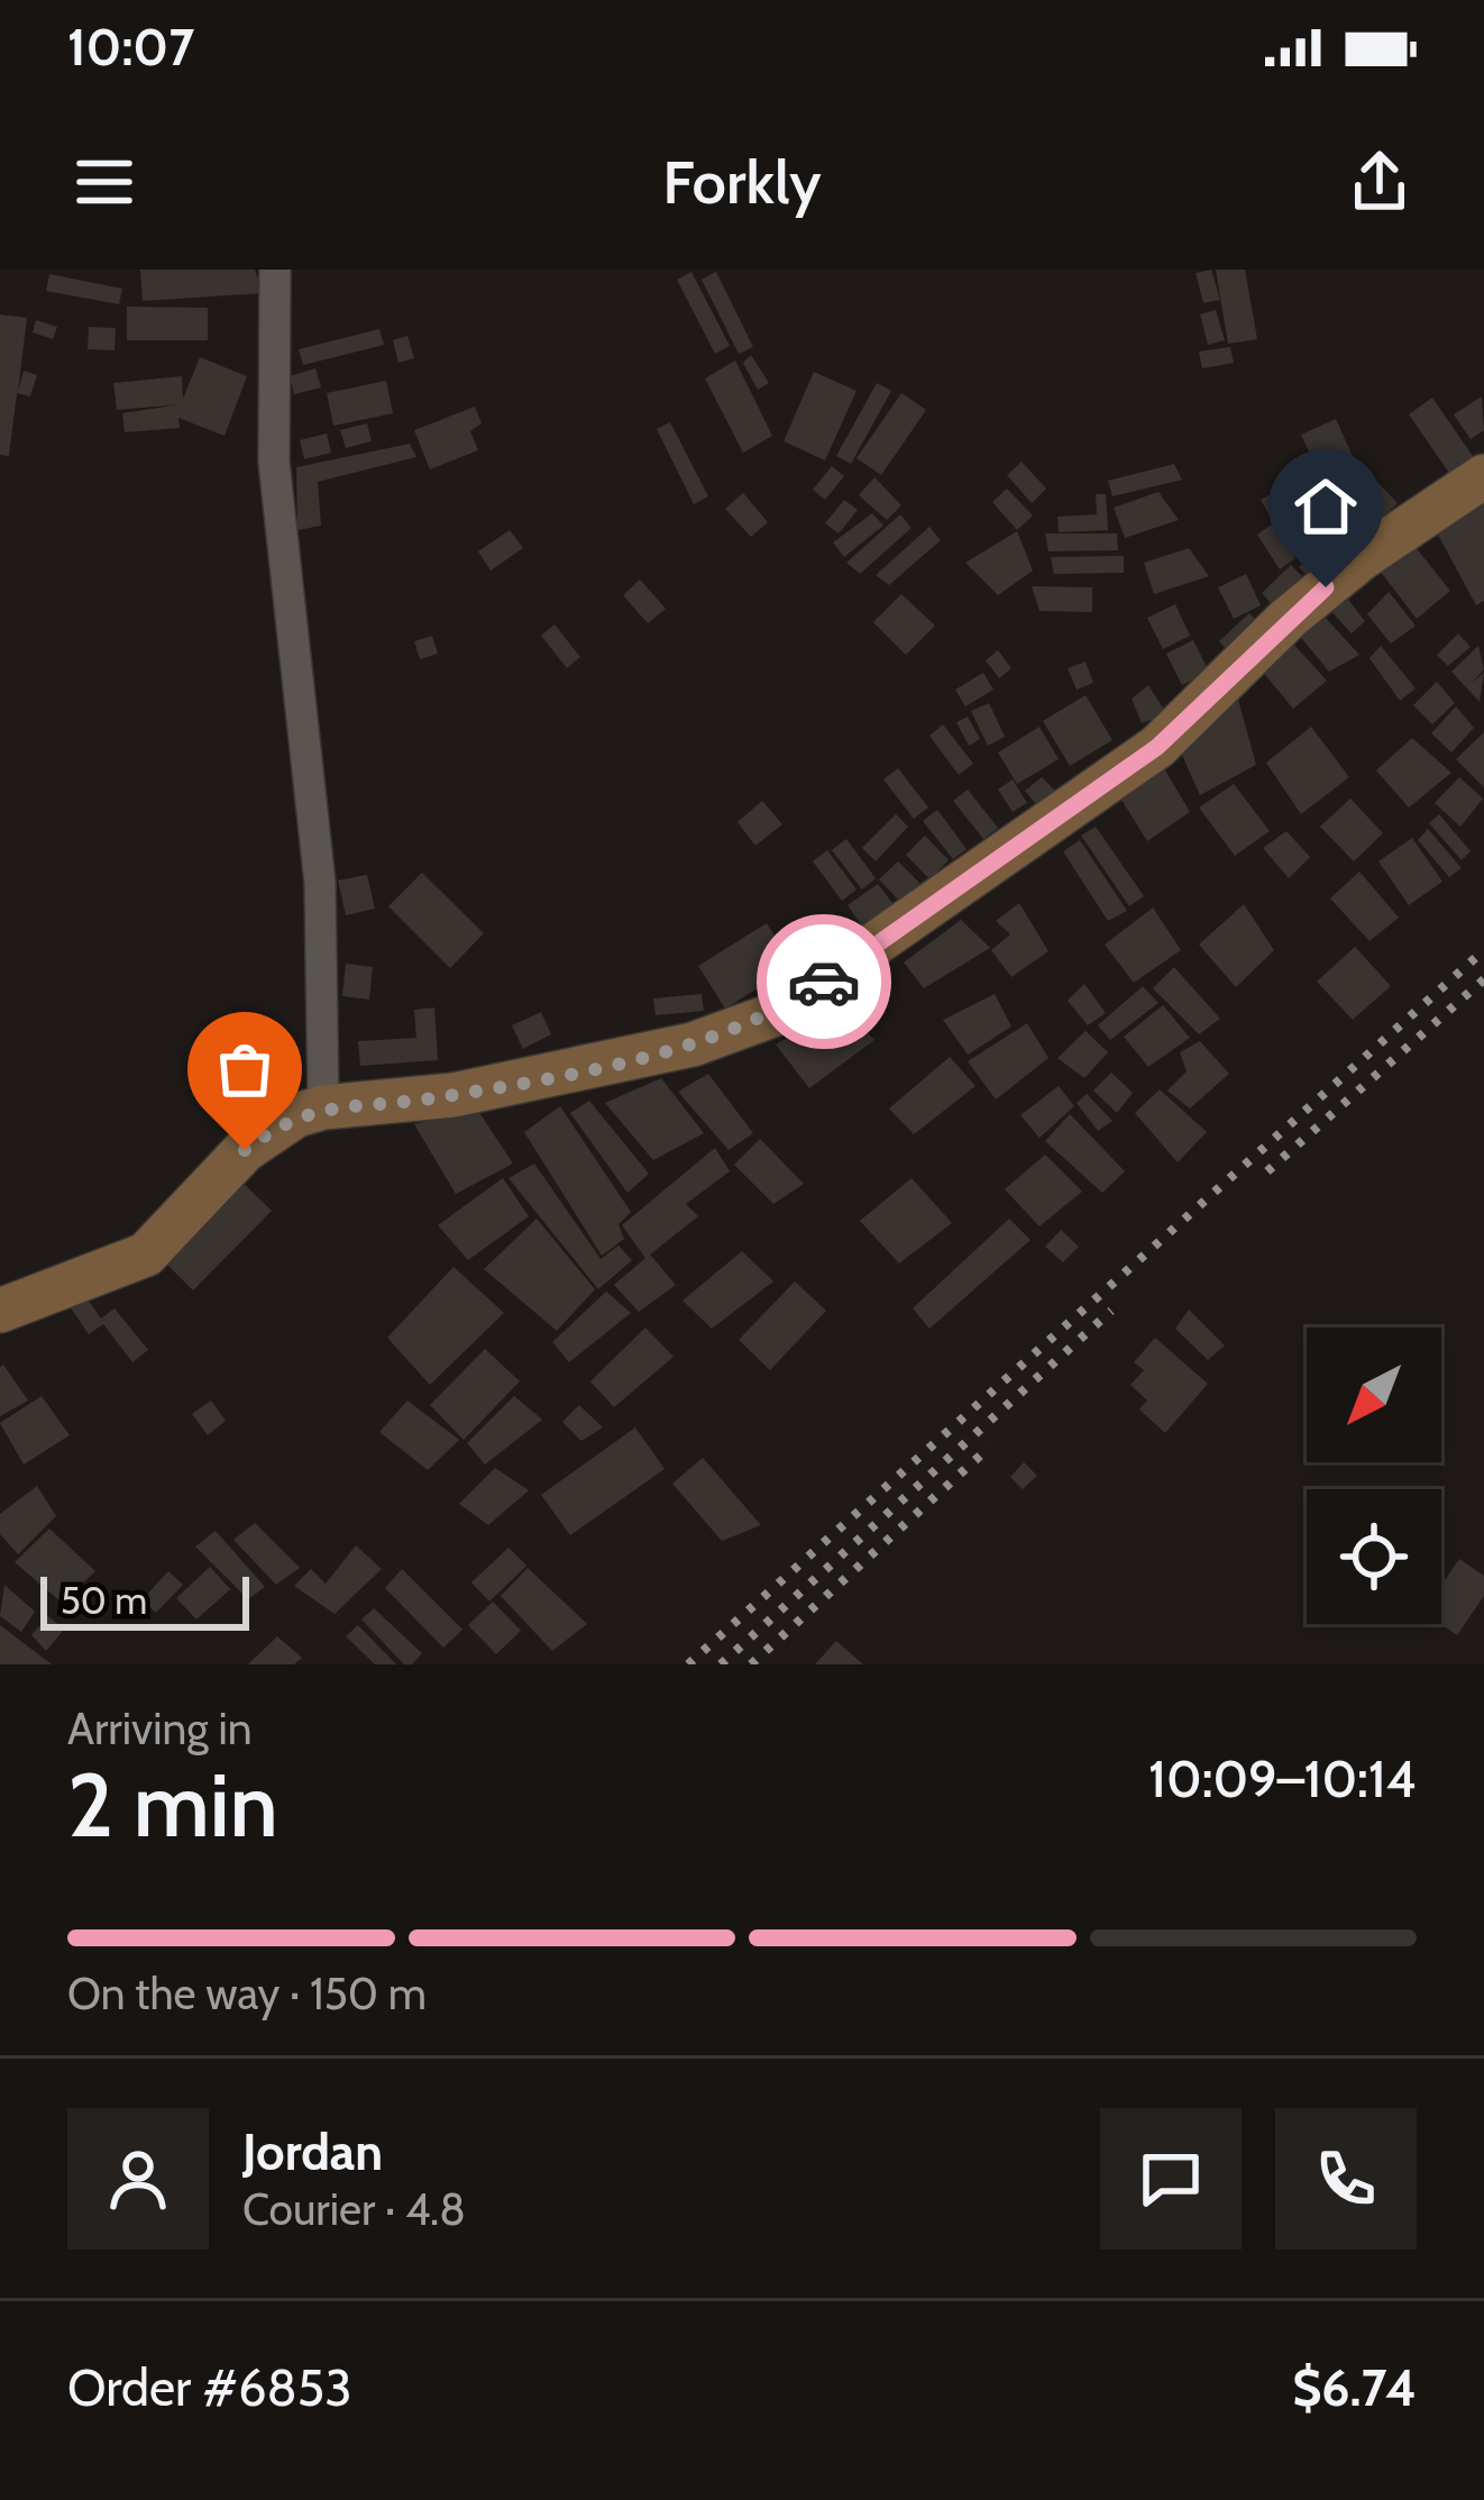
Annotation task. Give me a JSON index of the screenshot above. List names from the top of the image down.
{
  "scale_bar": "50 m",
  "north": "bottom left",
  "page": {
    "status": "10:07",
    "header": "Forkly",
    "scale": "50 m",
    "heading": ["2 min", "Arriving in", "10:09–10:14"],
    "panel": [
      "Jordan",
      "Courier · 4.8",
      "Order #6853",
      "$6.74"
    ],
    "bar": "On the way · 150 m"
  }
}
